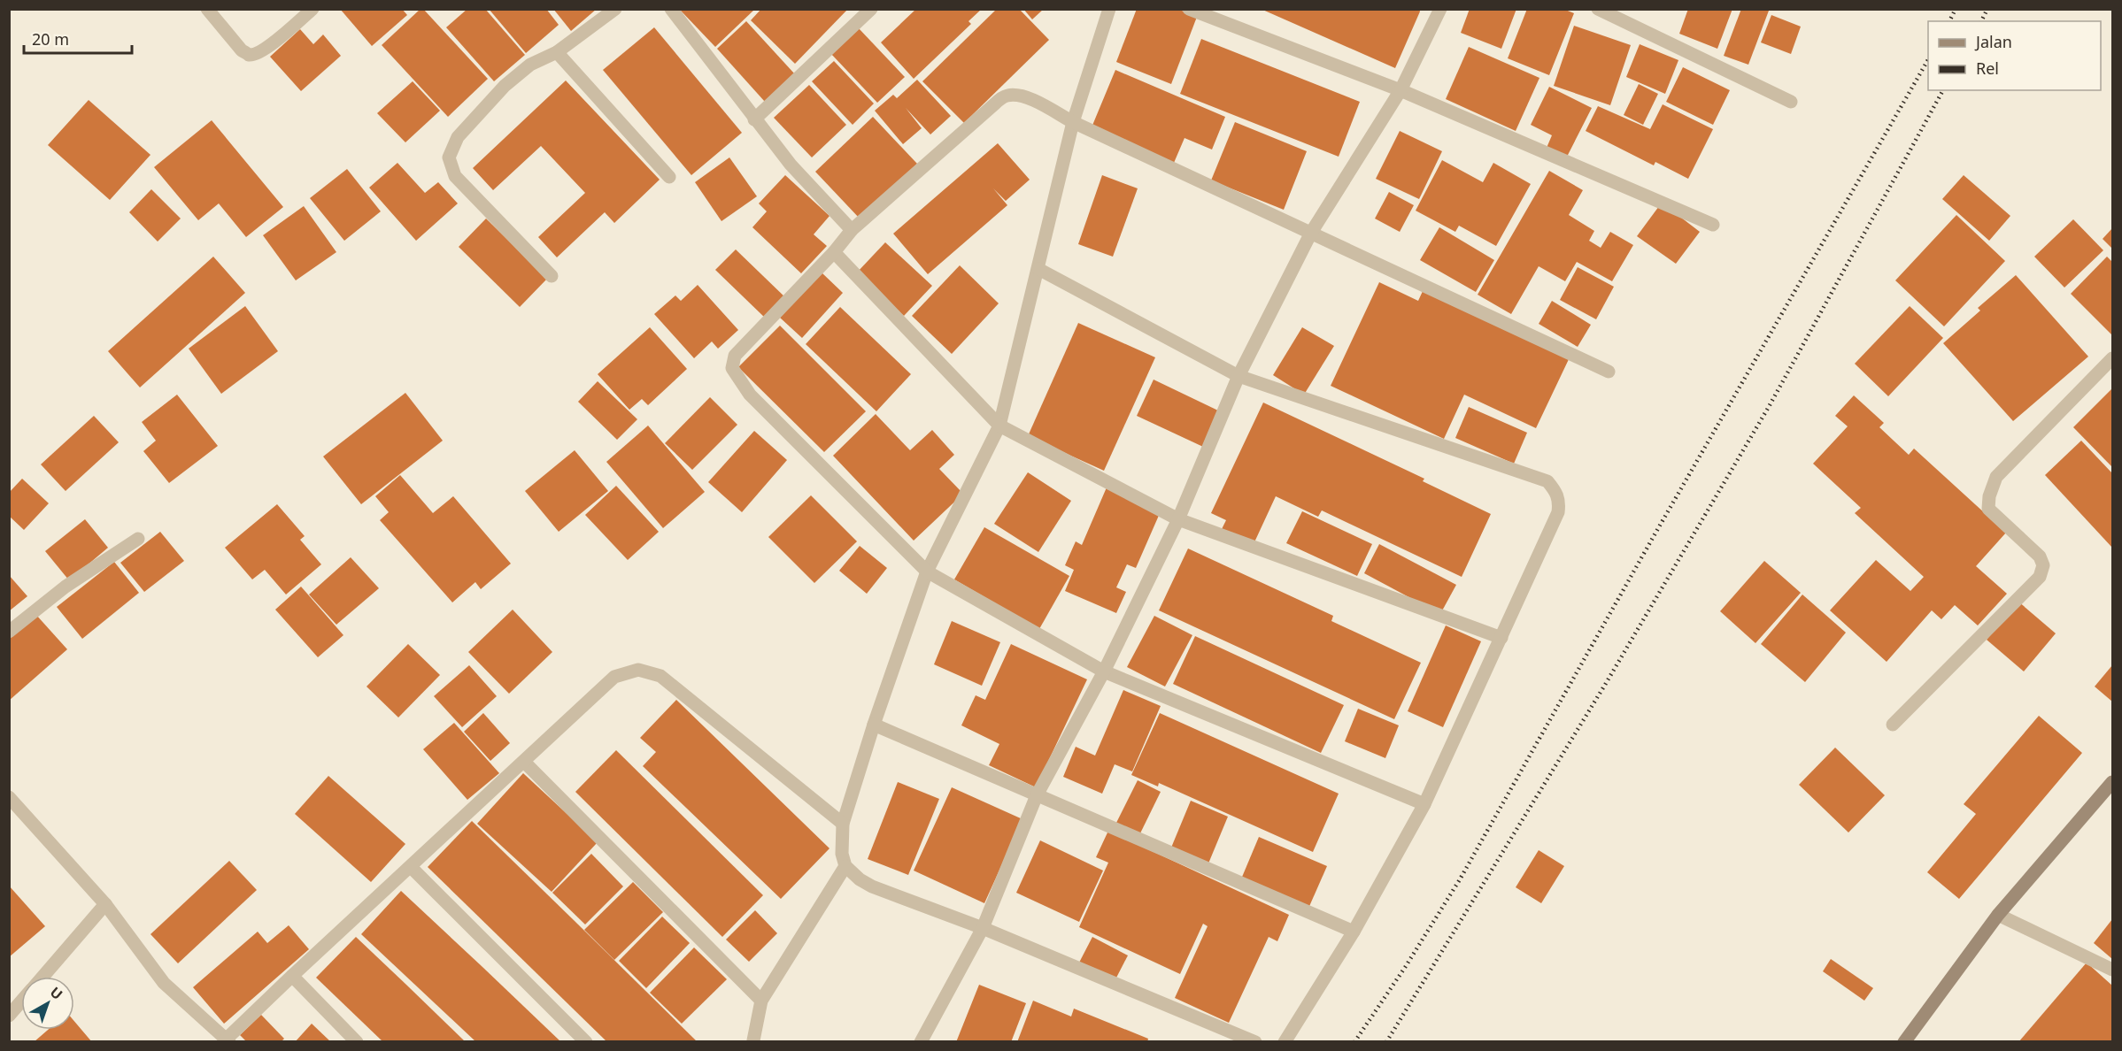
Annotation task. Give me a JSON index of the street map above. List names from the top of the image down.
{
  "legend": ["Jalan", "Rel"],
  "scale_bar": "20 m",
  "north": "top right"
}
